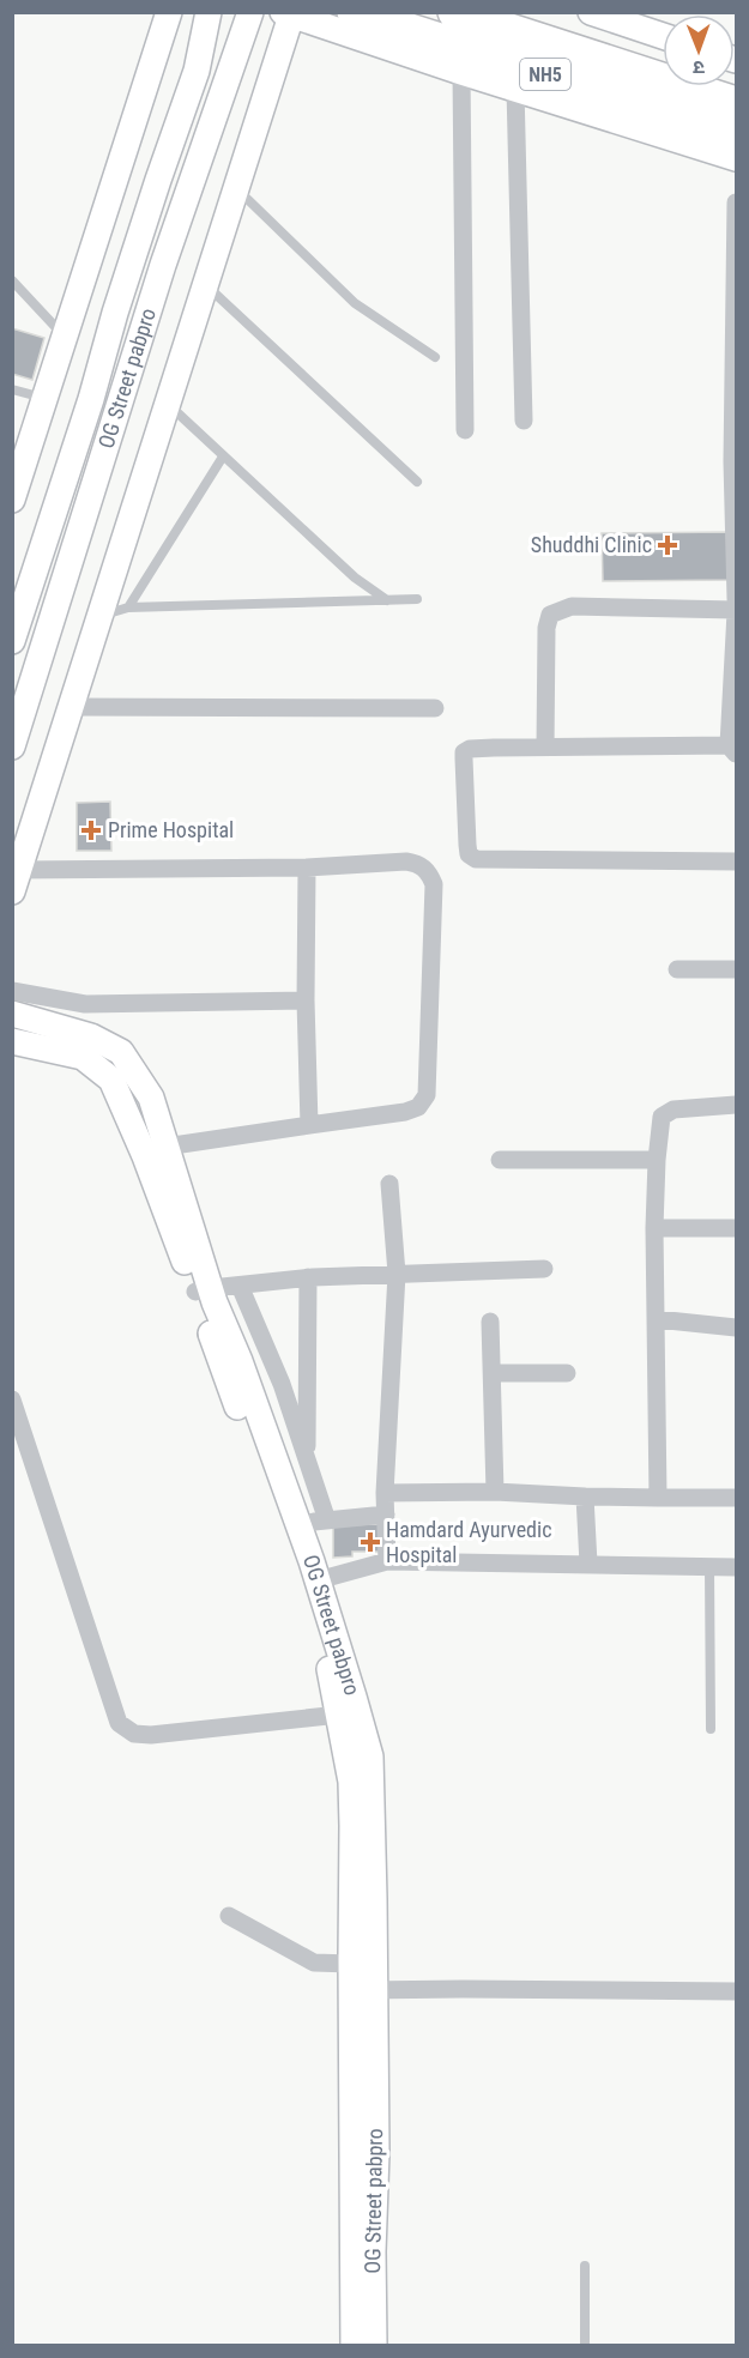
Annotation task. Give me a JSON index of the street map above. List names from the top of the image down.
{
  "streets": {
    "highway": ["NH5"],
    "street": ["OG Street pabpro"]
  },
  "places": {
    "health": ["Shuddhi Clinic", "Prime Hospital", "Hamdard Ayurvedic Hospital"]
  },
  "north": "bottom"
}
